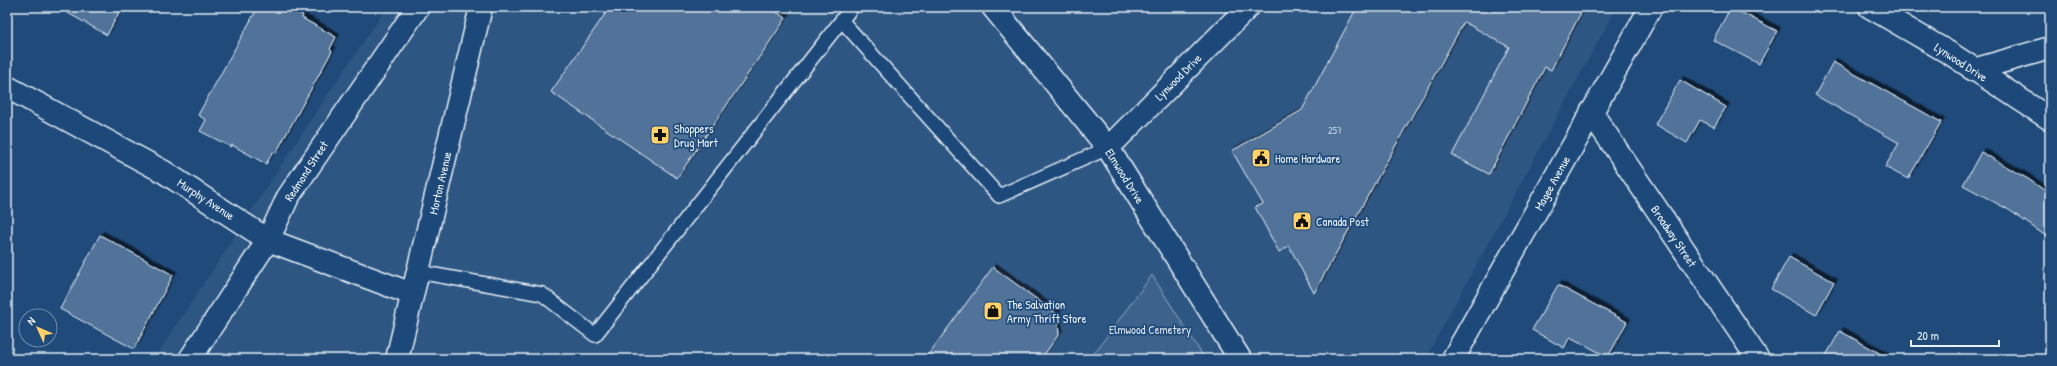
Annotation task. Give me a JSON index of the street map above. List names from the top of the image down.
{
  "streets": {
    "street": [
      "Lynwood Drive",
      "Redmond Street",
      "Elmwood Drive",
      "Morton Avenue",
      "Magee Avenue",
      "Murphy Avenue",
      "Broadway Street"
    ]
  },
  "crossings": [
    ["Lynwood Drive", "Elmwood Drive"],
    ["Redmond Street", "Murphy Avenue"],
    ["Morton Avenue", "Murphy Avenue"],
    ["Magee Avenue", "Broadway Street"]
  ],
  "parks": ["Elmwood Cemetery"],
  "places": {
    "pharmacy": ["Shoppers Drug Mart"],
    "public building": ["Home Hardware", "Canada Post"],
    "shop": ["The Salvation Army Thrift Store"]
  },
  "house_numbers": ["257"],
  "scale_bar": "20 m",
  "north": "top left"
}
